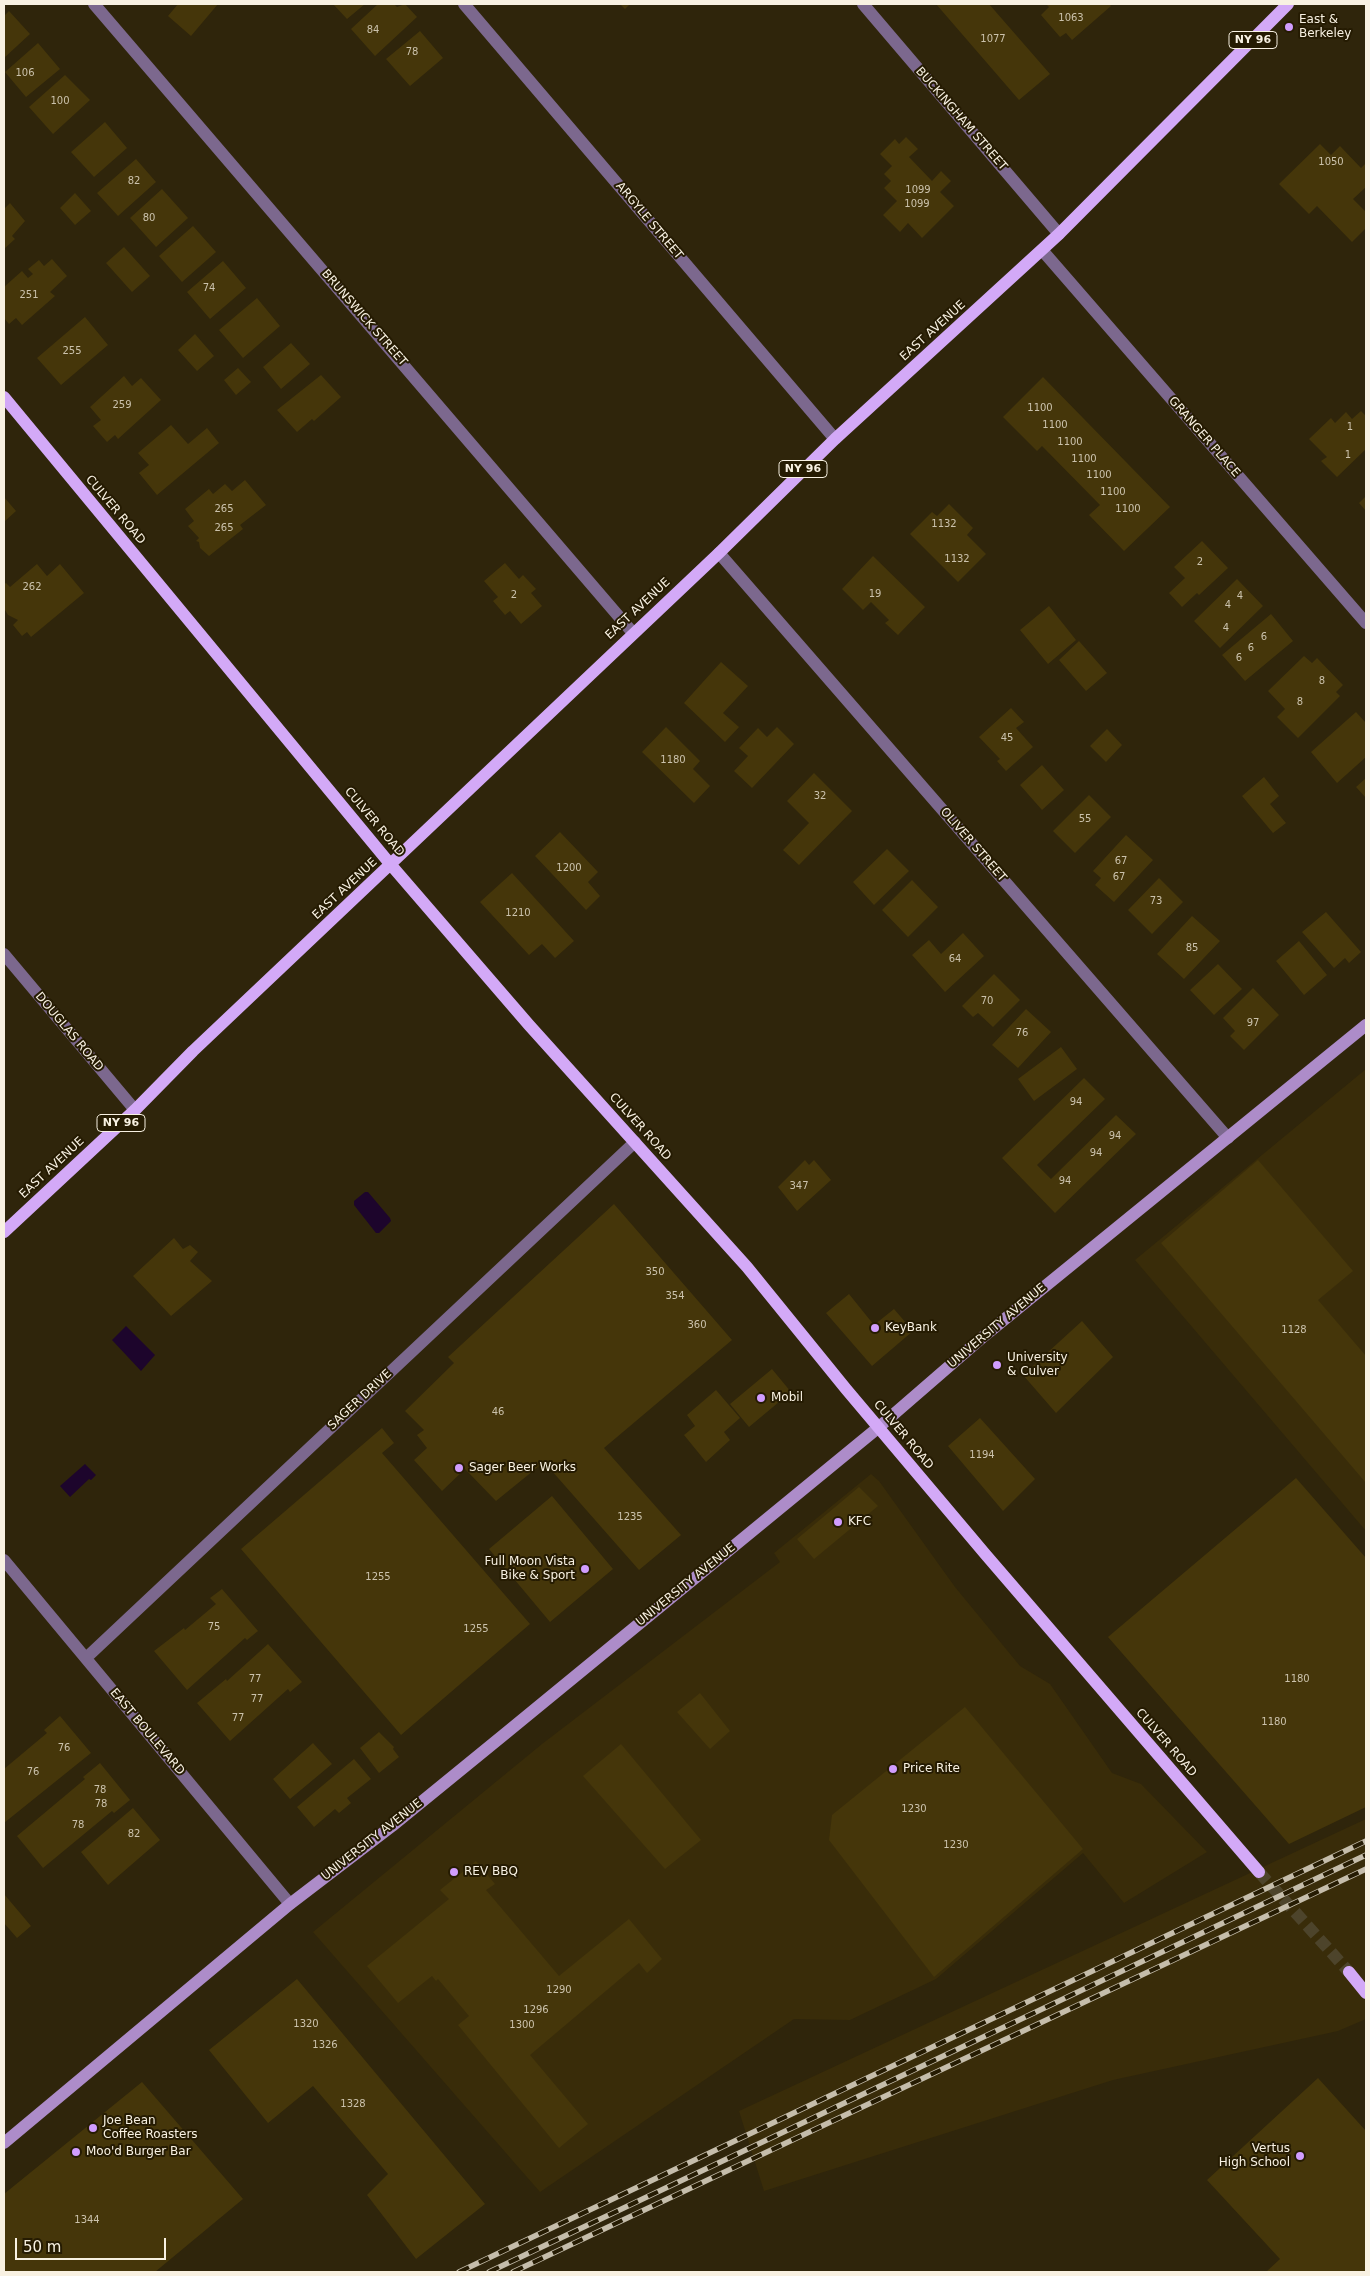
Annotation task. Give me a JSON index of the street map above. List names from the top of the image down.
{
  "streets": {
    "main road": [
      "NY 96",
      "EAST AVENUE",
      "CULVER ROAD",
      "UNIVERSITY AVENUE"
    ],
    "street": [
      "BUCKINGHAM STREET",
      "ARGYLE STREET",
      "BRUNSWICK STREET",
      "GRANGER PLACE",
      "OLIVER STREET",
      "DOUGLAS ROAD",
      "SAGER DRIVE",
      "EAST BOULEVARD"
    ]
  },
  "crossings": [
    ["BUCKINGHAM STREET", "EAST AVENUE"],
    ["ARGYLE STREET", "EAST AVENUE"],
    ["BRUNSWICK STREET", "EAST AVENUE"],
    ["EAST AVENUE", "GRANGER PLACE"],
    ["EAST AVENUE", "CULVER ROAD"],
    ["EAST AVENUE", "OLIVER STREET"],
    ["EAST AVENUE", "DOUGLAS ROAD"],
    ["CULVER ROAD", "UNIVERSITY AVENUE"],
    ["CULVER ROAD", "SAGER DRIVE"],
    ["OLIVER STREET", "UNIVERSITY AVENUE"],
    ["UNIVERSITY AVENUE", "EAST BOULEVARD"],
    ["SAGER DRIVE", "EAST BOULEVARD"]
  ],
  "places": [
    "East & Berkeley",
    "KeyBank",
    "University & Culver",
    "Mobil",
    "Sager Beer Works",
    "KFC",
    "Full Moon Vista Bike & Sport",
    "Price Rite",
    "REV BBQ",
    "Joe Bean Coffee Roasters",
    "Moo'd Burger Bar",
    "Vertus High School"
  ],
  "house_numbers": [
    "1063",
    "84",
    "1077",
    "78",
    "106",
    "100",
    "1050",
    "82",
    "1099",
    "1099",
    "80",
    "74",
    "251",
    "255",
    "259",
    "1100",
    "1100",
    "1",
    "1100",
    "1",
    "1100",
    "1100",
    "1100",
    "265",
    "1100",
    "1132",
    "265",
    "1132",
    "2",
    "262",
    "19",
    "2",
    "4",
    "4",
    "4",
    "6",
    "6",
    "6",
    "8",
    "8",
    "45",
    "1180",
    "32",
    "55",
    "67",
    "1200",
    "67",
    "73",
    "1210",
    "85",
    "64",
    "70",
    "97",
    "76",
    "94",
    "94",
    "94",
    "94",
    "347",
    "350",
    "354",
    "360",
    "1128",
    "46",
    "1194",
    "1235",
    "1255",
    "75",
    "1255",
    "77",
    "1180",
    "77",
    "77",
    "1180",
    "76",
    "76",
    "78",
    "78",
    "1230",
    "78",
    "82",
    "1230",
    "1290",
    "1296",
    "1320",
    "1300",
    "1326",
    "1328",
    "1344"
  ],
  "scale_bar": "50 m"
}
